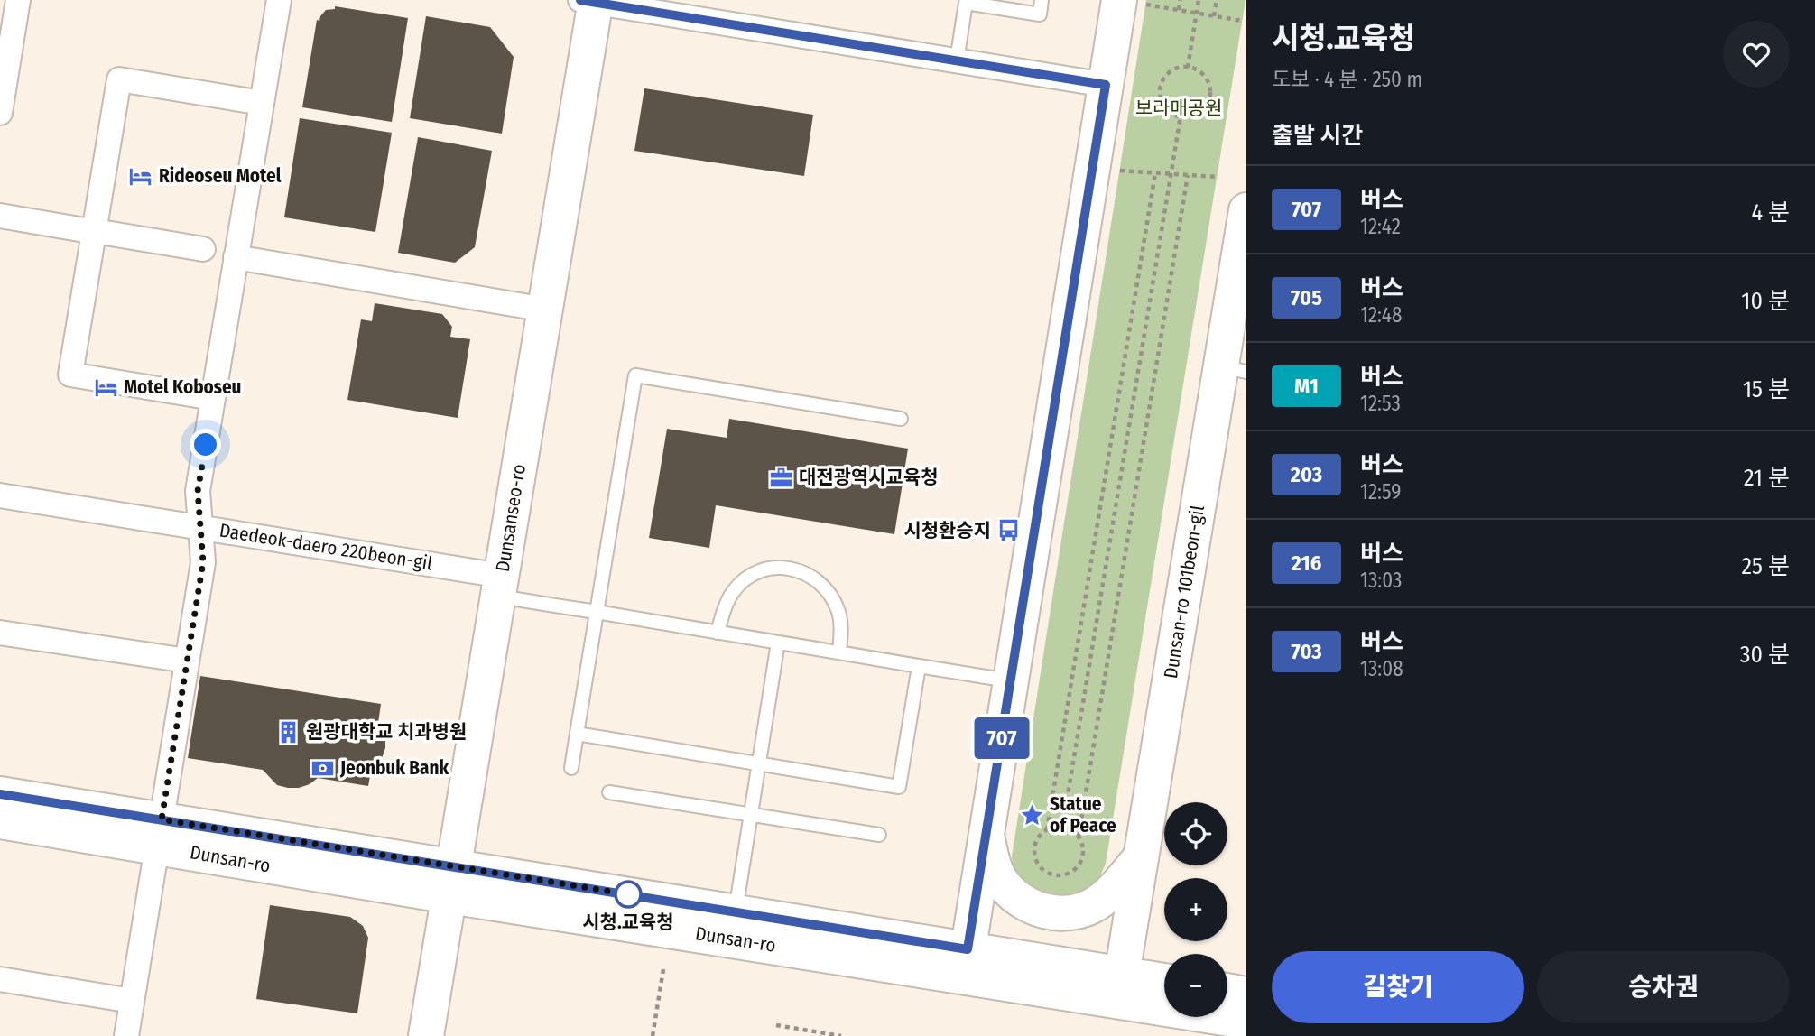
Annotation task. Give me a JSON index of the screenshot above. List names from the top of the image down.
{
  "streets": {
    "street": [
      "Dunsanseo-ro",
      "Daedeok-daero 220beon-gil",
      "Dunsan-ro 101beon-gil",
      "Dunsan-ro"
    ]
  },
  "crossings": [
    ["Dunsanseo-ro", "Daedeok-daero 220beon-gil"],
    ["Dunsanseo-ro", "Dunsan-ro"],
    ["Dunsan-ro 101beon-gil", "Dunsan-ro"]
  ],
  "parks": ["보라매공원"],
  "places": {
    "hotel": ["Rideoseu Motel", "Motel Koboseu"],
    "office": ["대전광역시교육청"],
    "bus stop": ["시청환승지"],
    "building": ["원광대학교 치과병원"],
    "bank": ["Jeonbuk Bank"],
    "place": ["Statue of Peace"],
    "other": ["시청.교육청"]
  },
  "lines": ["bus line 707"],
  "page": {
    "on_map": "707",
    "heading": [
      ["시청.교육청", "도보 · 4 분 · 250 m"],
      "출발 시간"
    ],
    "list": [
      {
        "mark": "707",
        "name": "버스",
        "note": "12:42",
        "value": "4 분"
      },
      {
        "mark": "705",
        "name": "버스",
        "note": "12:48",
        "value": "10 분"
      },
      {
        "mark": "M1",
        "name": "버스",
        "note": "12:53",
        "value": "15 분"
      },
      {
        "mark": "203",
        "name": "버스",
        "note": "12:59",
        "value": "21 분"
      },
      {
        "mark": "216",
        "name": "버스",
        "note": "13:03",
        "value": "25 분"
      },
      {
        "mark": "703",
        "name": "버스",
        "note": "13:08",
        "value": "30 분"
      }
    ],
    "map_buttons": ["+", "−"],
    "buttons": ["길찾기", "승차권"]
  }
}
